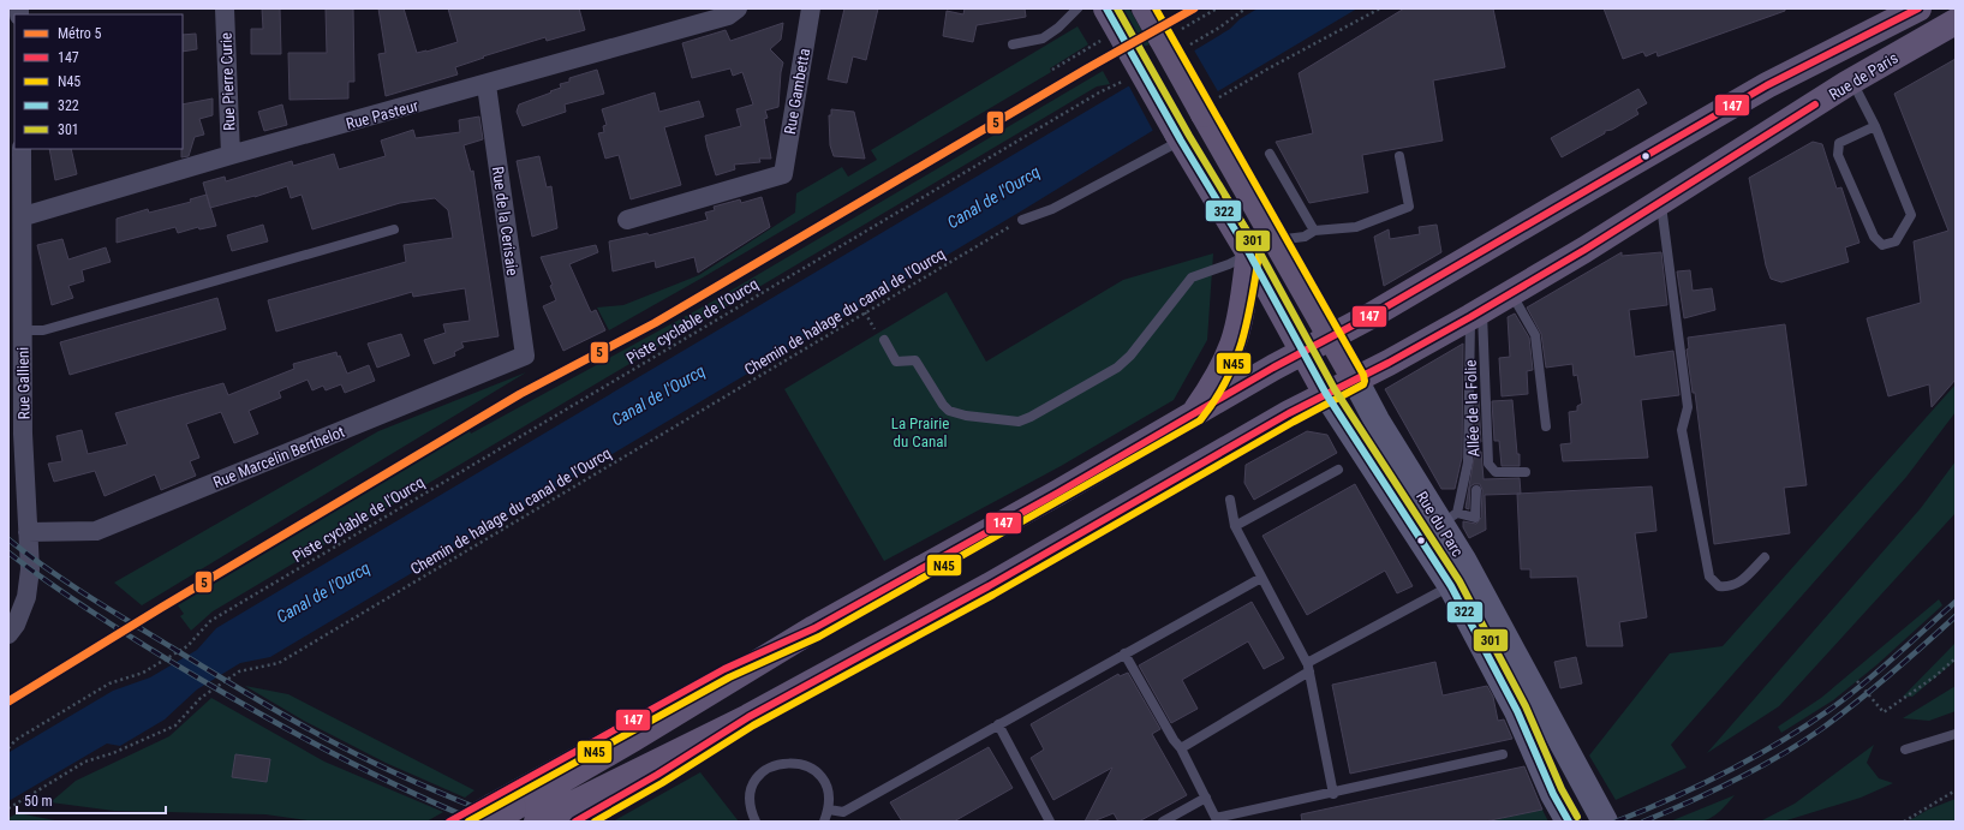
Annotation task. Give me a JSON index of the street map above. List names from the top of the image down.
{
  "streets": {
    "main road": ["Rue de Paris", "Rue du Parc"],
    "street": [
      "Rue Pierre Curie",
      "Rue Gambetta",
      "Rue Pasteur",
      "Rue de la Cerisaie",
      "Rue Gallieni",
      "Rue Marcelin Berthelot"
    ],
    "lane": ["Allée de la Folie"],
    "path": ["Chemin de halage du canal de l'Ourcq", "Piste cyclable de l'Ourcq"]
  },
  "crossings": [
    ["Rue de Paris", "Allée de la Folie"],
    ["Rue de Paris", "Rue du Parc"],
    ["Rue Pierre Curie", "Rue Pasteur"],
    ["Rue Pasteur", "Rue de la Cerisaie"],
    ["Rue Pasteur", "Rue Gallieni"],
    ["Rue de la Cerisaie", "Rue Marcelin Berthelot"],
    ["Rue Gallieni", "Rue Marcelin Berthelot"]
  ],
  "water": ["Canal de l'Ourcq"],
  "parks": ["La Prairie du Canal"],
  "lines": [
    "metro line 5",
    "transit line 147",
    "transit line N45",
    "transit line 322",
    "transit line 301"
  ],
  "legend": [
    "Métro 5",
    "147",
    "N45",
    "322",
    "301"
  ],
  "scale_bar": "50 m"
}
